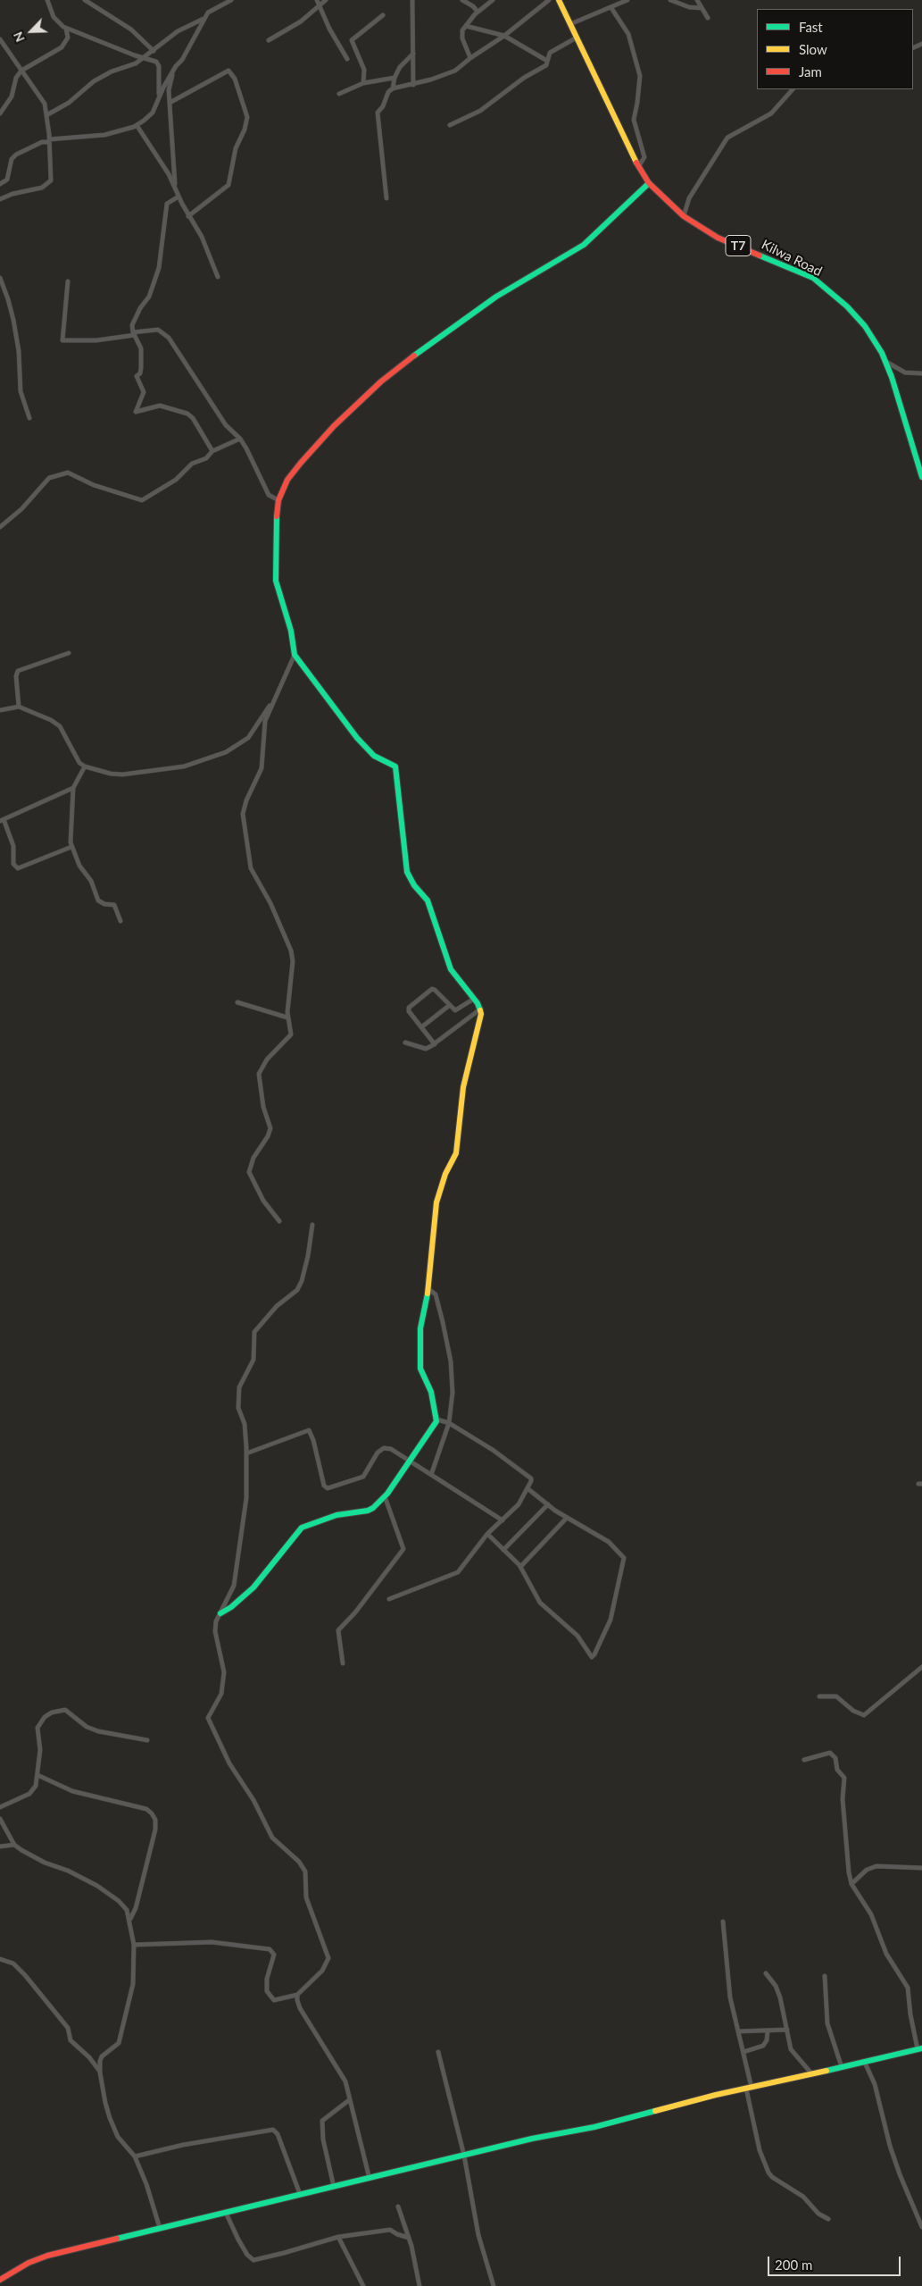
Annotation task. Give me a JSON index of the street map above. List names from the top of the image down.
{
  "streets": {
    "main road": ["T7", "Kilwa Road"]
  },
  "legend": ["Fast", "Slow", "Jam"],
  "scale_bar": "200 m",
  "north": "bottom left"
}
